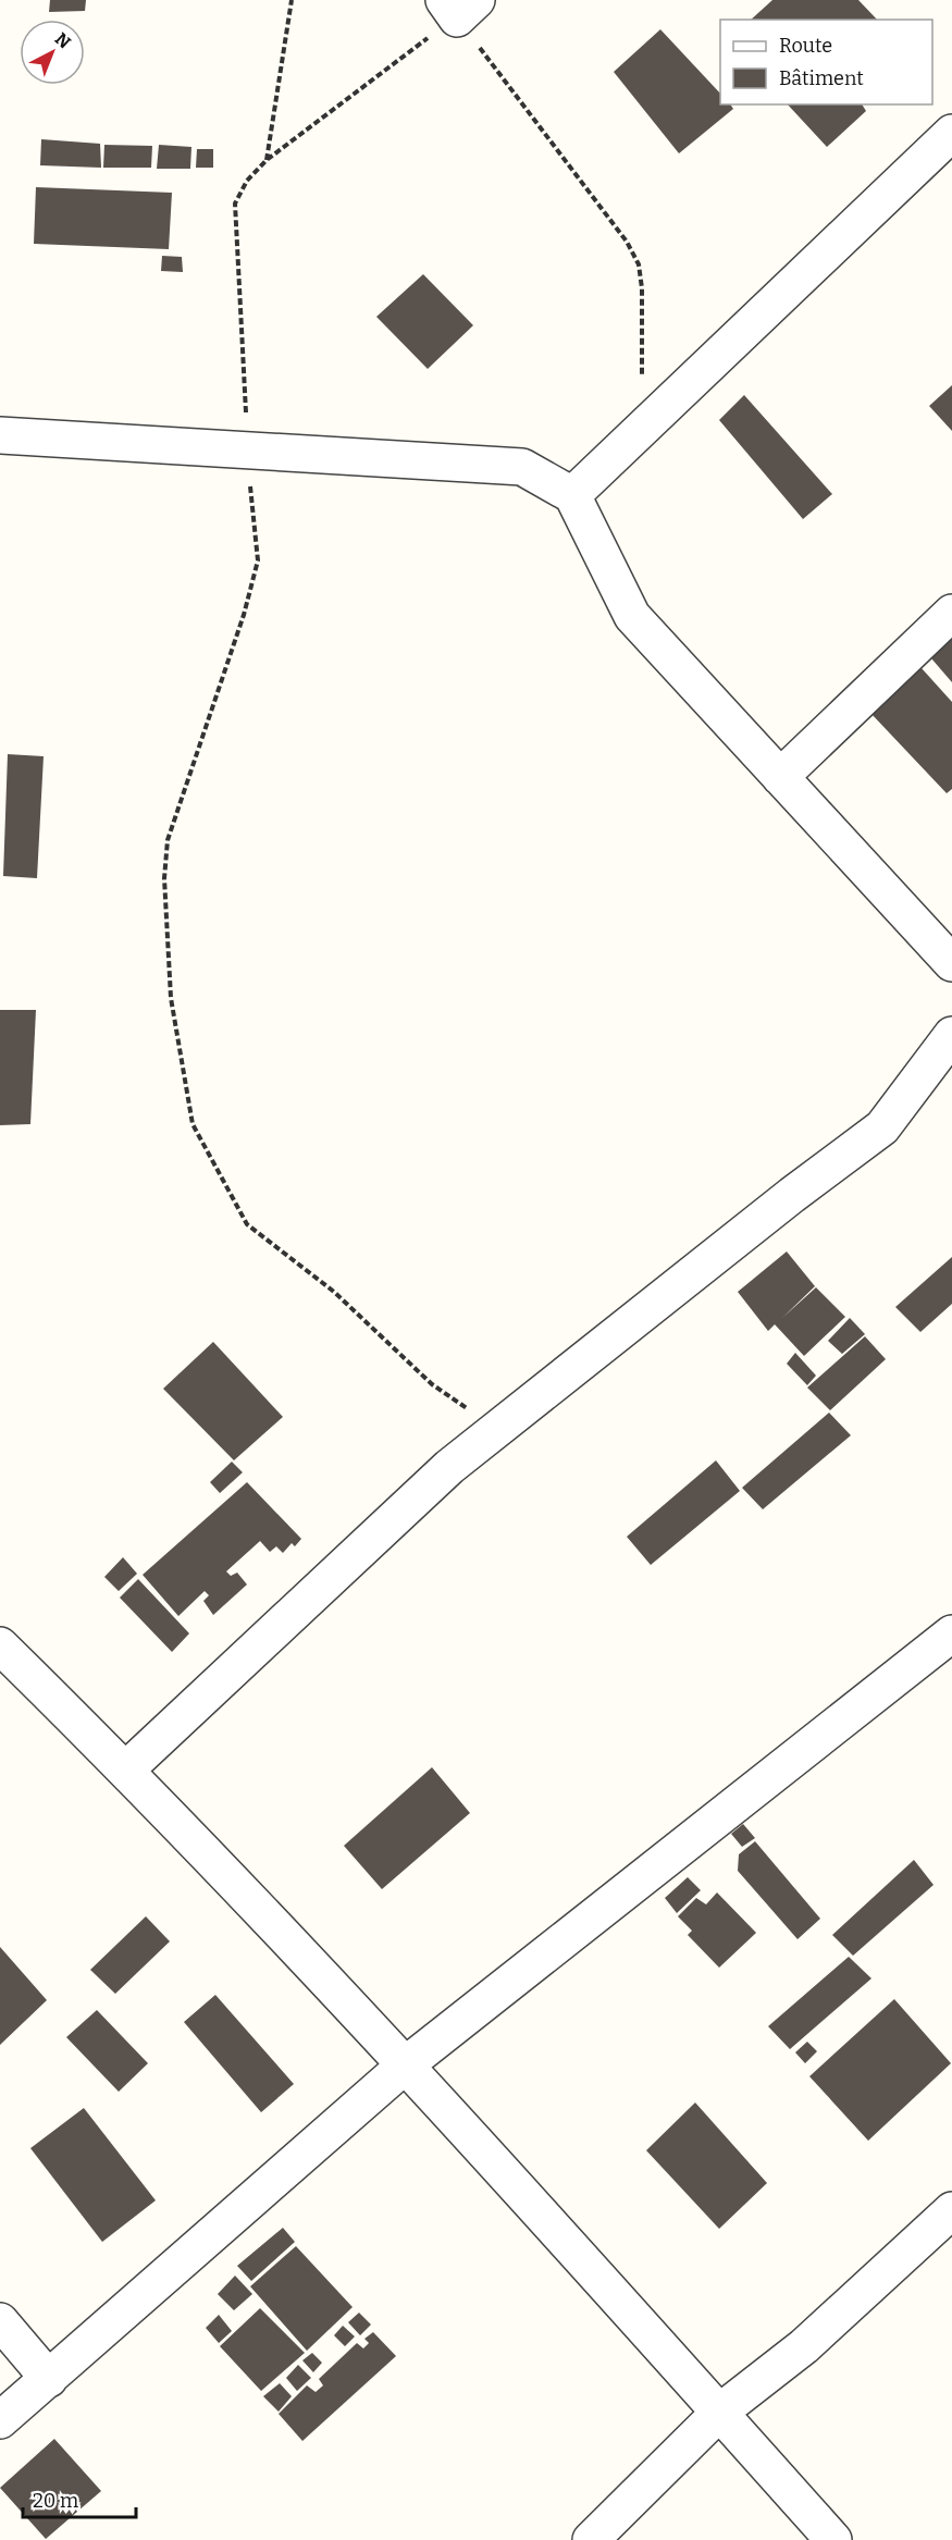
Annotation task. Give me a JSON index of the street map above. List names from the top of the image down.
{
  "legend": ["Route", "Bâtiment"],
  "scale_bar": "20 m",
  "north": "top right"
}
